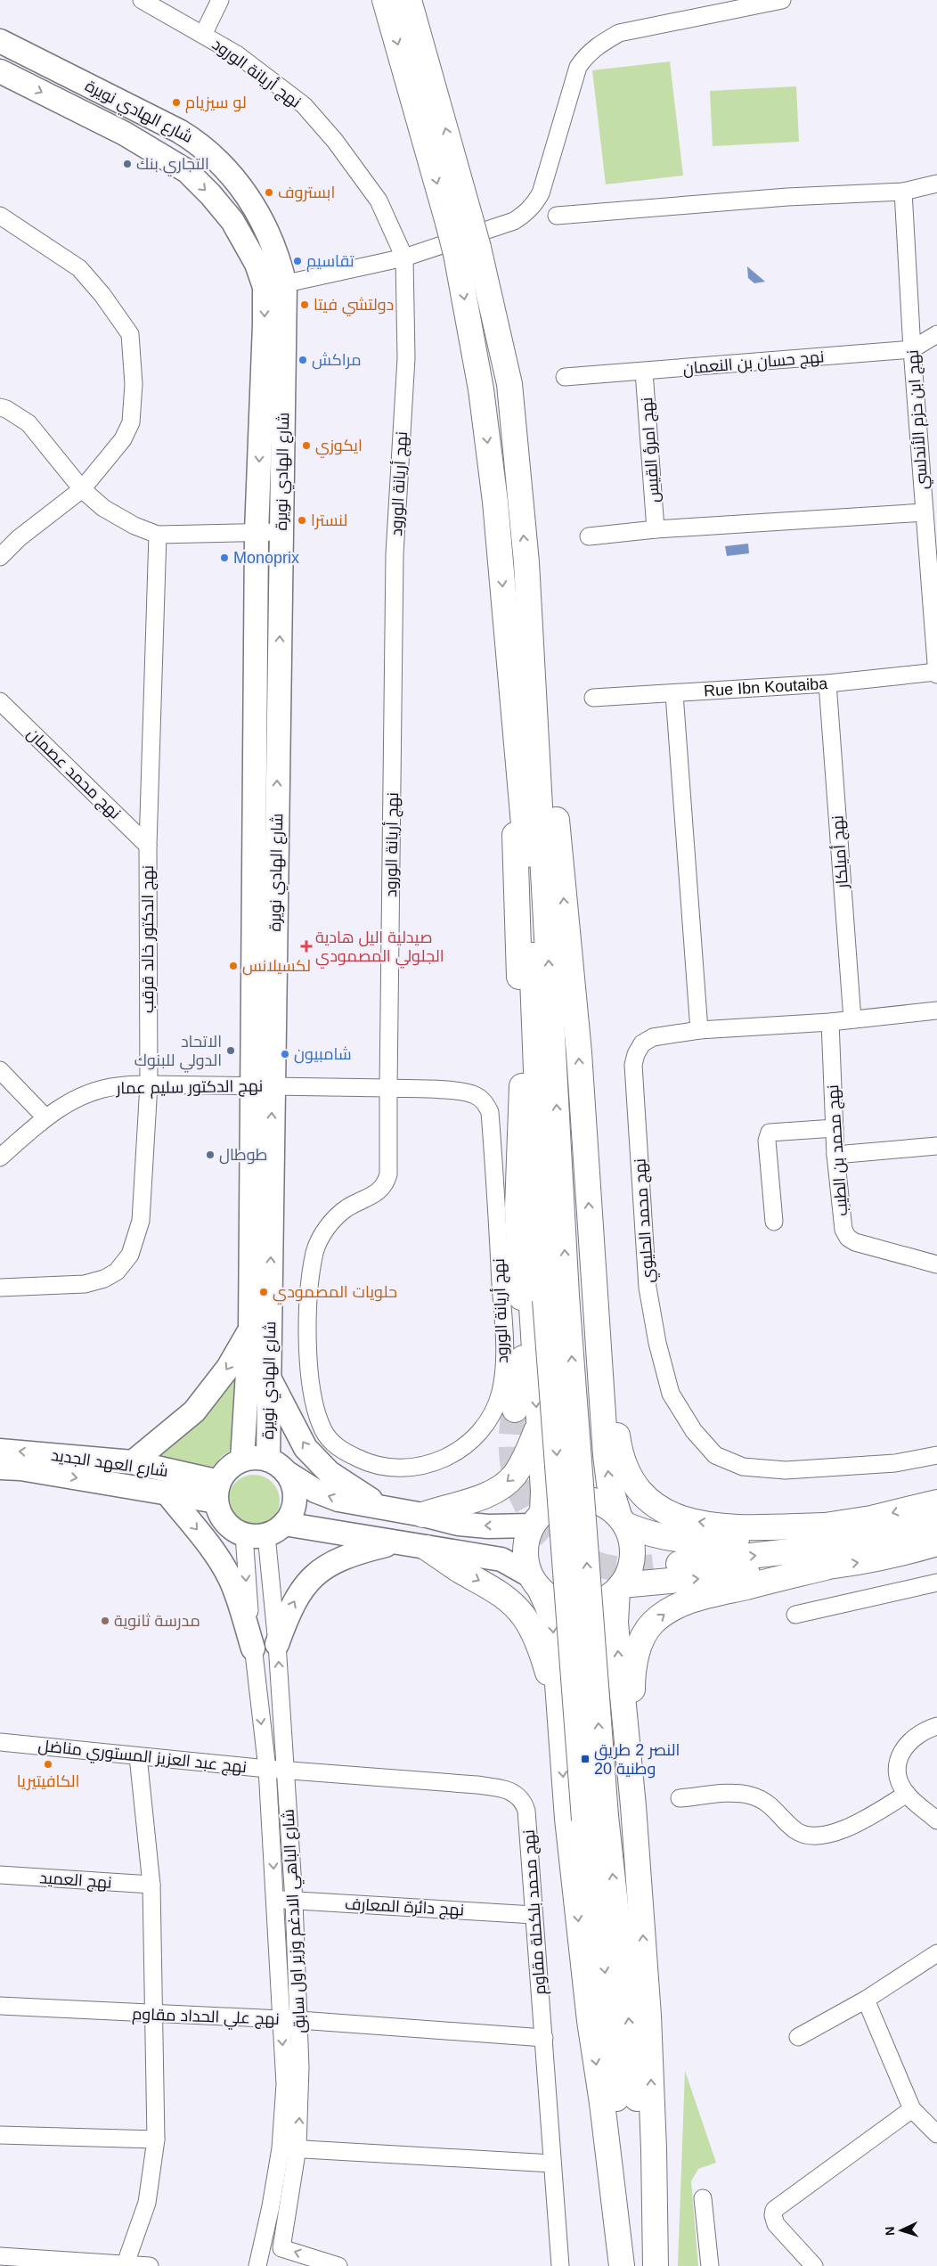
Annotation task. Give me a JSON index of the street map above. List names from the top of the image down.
{
  "streets": {
    "main road": ["شارع الهادي نويرة", "شارع العهد الجديد"],
    "street": [
      "نهج أريانة الورود",
      "نهج حسان بن النعمان",
      "نهج ابن حزم الأندلسي",
      "نهج امرؤ القيس",
      "Rue Ibn Koutaiba",
      "نهج محمد عصمان",
      "نهج أميلكار",
      "نهج الدكتور خالد قرقب",
      "نهج الدكتور سليم عمار",
      "نهج محمد بن الطيب",
      "نهج محمد الحليوي",
      "نهج عبد العزيز المستوري مناضل",
      "نهج العميد",
      "نهج دائرة المعارف",
      "نهج محمد بلكحلة مقاوم",
      "شارع الباهي الادغم وزير اول سابق",
      "نهج علي الحداد مقاوم"
    ]
  },
  "crossings": [
    ["نهج أريانة الورود", "شارع الهادي نويرة"],
    ["نهج أريانة الورود", "نهج الدكتور سليم عمار"],
    ["شارع الهادي نويرة", "نهج الدكتور سليم عمار"],
    ["شارع الهادي نويرة", "شارع العهد الجديد"],
    ["شارع الهادي نويرة", "شارع الباهي الادغم وزير اول سابق"],
    ["نهج حسان بن النعمان", "نهج ابن حزم الأندلسي"],
    ["نهج حسان بن النعمان", "نهج امرؤ القيس"],
    ["نهج ابن حزم الأندلسي", "Rue Ibn Koutaiba"],
    ["Rue Ibn Koutaiba", "نهج أميلكار"],
    ["نهج محمد عصمان", "نهج الدكتور خالد قرقب"],
    ["نهج أميلكار", "نهج محمد الحليوي"],
    ["نهج الدكتور خالد قرقب", "نهج الدكتور سليم عمار"],
    ["نهج محمد بن الطيب", "نهج محمد الحليوي"],
    ["شارع العهد الجديد", "شارع الباهي الادغم وزير اول سابق"],
    ["نهج عبد العزيز المستوري مناضل", "نهج محمد بلكحلة مقاوم"],
    ["نهج عبد العزيز المستوري مناضل", "شارع الباهي الادغم وزير اول سابق"],
    ["نهج دائرة المعارف", "نهج محمد بلكحلة مقاوم"],
    ["نهج دائرة المعارف", "شارع الباهي الادغم وزير اول سابق"],
    ["نهج محمد بلكحلة مقاوم", "شارع الباهي الادغم وزير اول سابق"],
    ["نهج محمد بلكحلة مقاوم", "نهج علي الحداد مقاوم"],
    ["شارع الباهي الادغم وزير اول سابق", "نهج علي الحداد مقاوم"]
  ],
  "places": {
    "other": [
      "لو سيزيام",
      "التجاري بنك",
      "ابستروف",
      "تقاسيم",
      "دولتشي فيتا",
      "مراكش",
      "ايكوزي",
      "لنسترا",
      "Monoprix",
      "لكسيلانس",
      "الاتحاد الدولي للبنوك",
      "شامبيون",
      "طوطال",
      "حلويات المصمودي",
      "مدرسة ثانوية",
      "الكافيتيريا"
    ],
    "health": ["صيدلية اليل هادية الجلولي المصمودي"],
    "transit": ["النصر 2 طريق وطنية 20"]
  },
  "north": "left"
}
